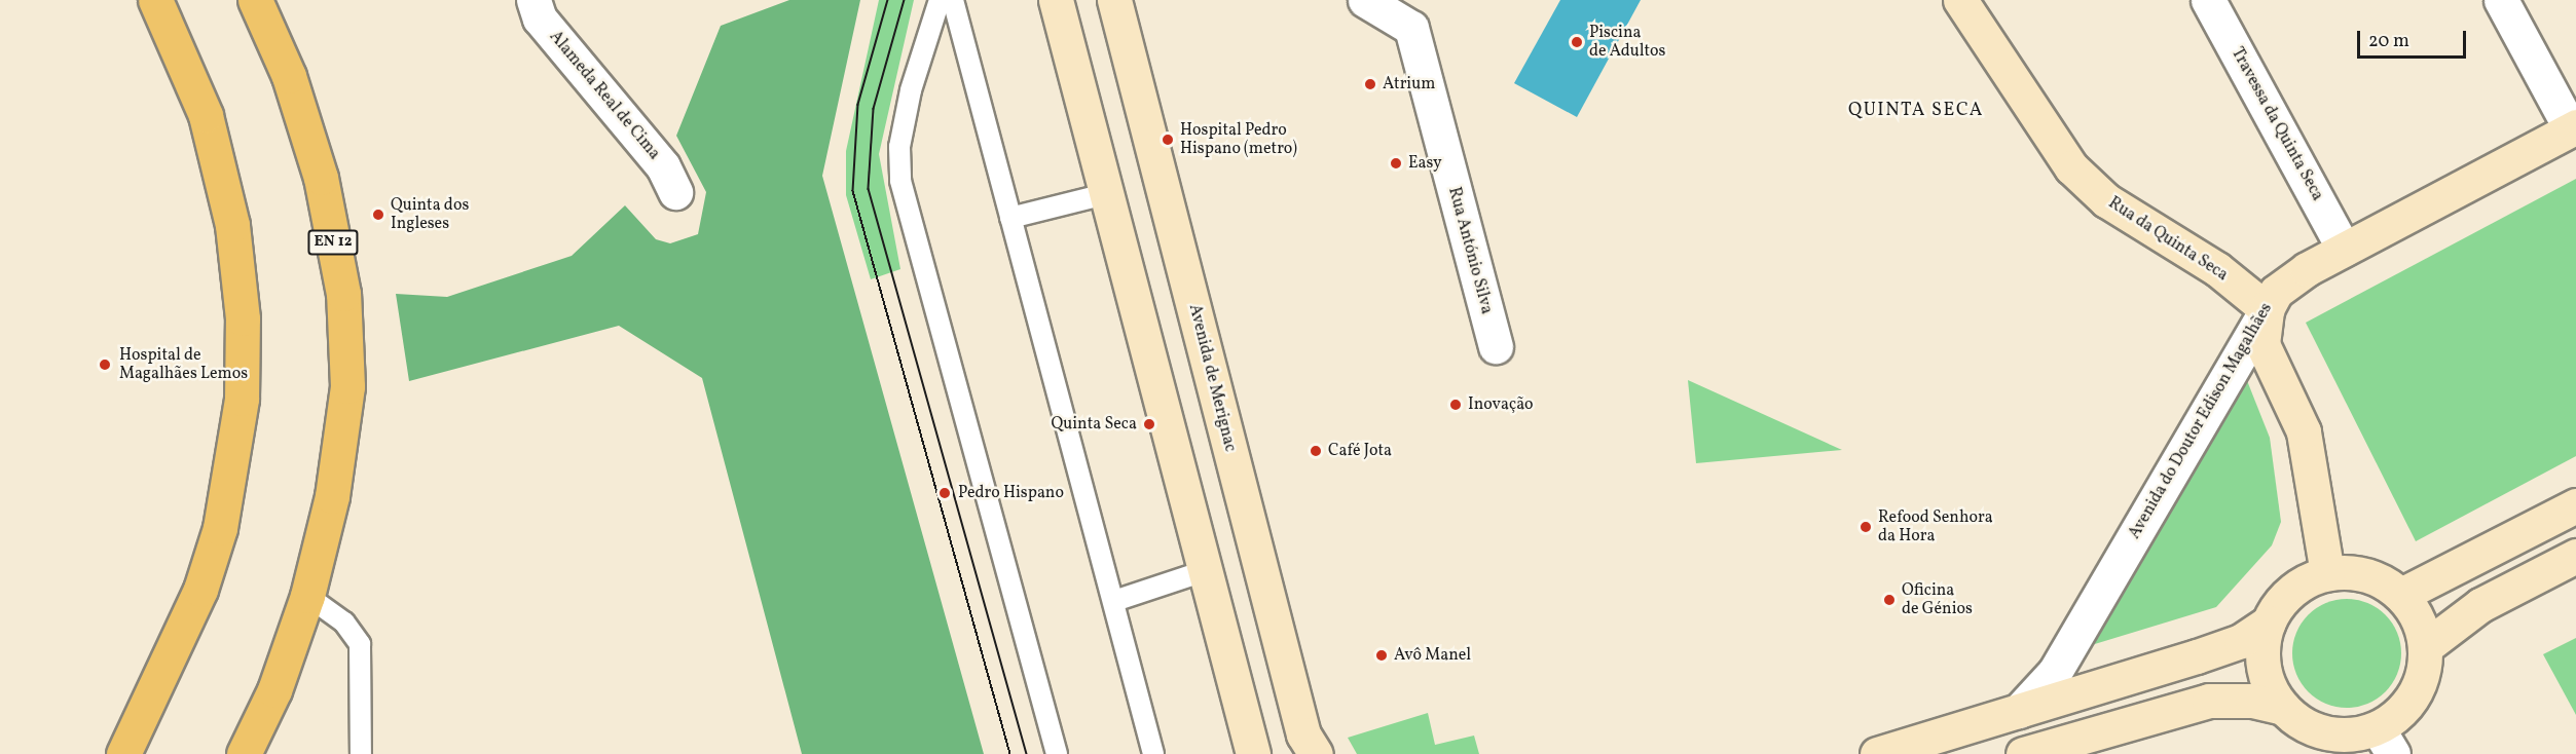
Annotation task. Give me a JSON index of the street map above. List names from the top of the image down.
{
  "streets": {
    "main road": ["EN 12"],
    "street": [
      "Alameda Real de Cima",
      "Travessa da Quinta Seca",
      "Rua da Quinta Seca",
      "Rua António Silva",
      "Avenida de Merignac",
      "Avenida do Doutor Edison Magalhães"
    ]
  },
  "crossings": [
    ["Travessa da Quinta Seca", "Avenida do Doutor Edison Magalhães"],
    ["Rua da Quinta Seca", "Avenida do Doutor Edison Magalhães"]
  ],
  "districts": ["QUINTA SECA"],
  "places": [
    "Piscina de Adultos",
    "Atrium",
    "Hospital Pedro Hispano (metro)",
    "Easy",
    "Quinta dos Ingleses",
    "Hospital de Magalhães Lemos",
    "Inovação",
    "Quinta Seca",
    "Café Jota",
    "Pedro Hispano",
    "Refood Senhora da Hora",
    "Oficina de Génios",
    "Avô Manel"
  ],
  "scale_bar": "20 m"
}
